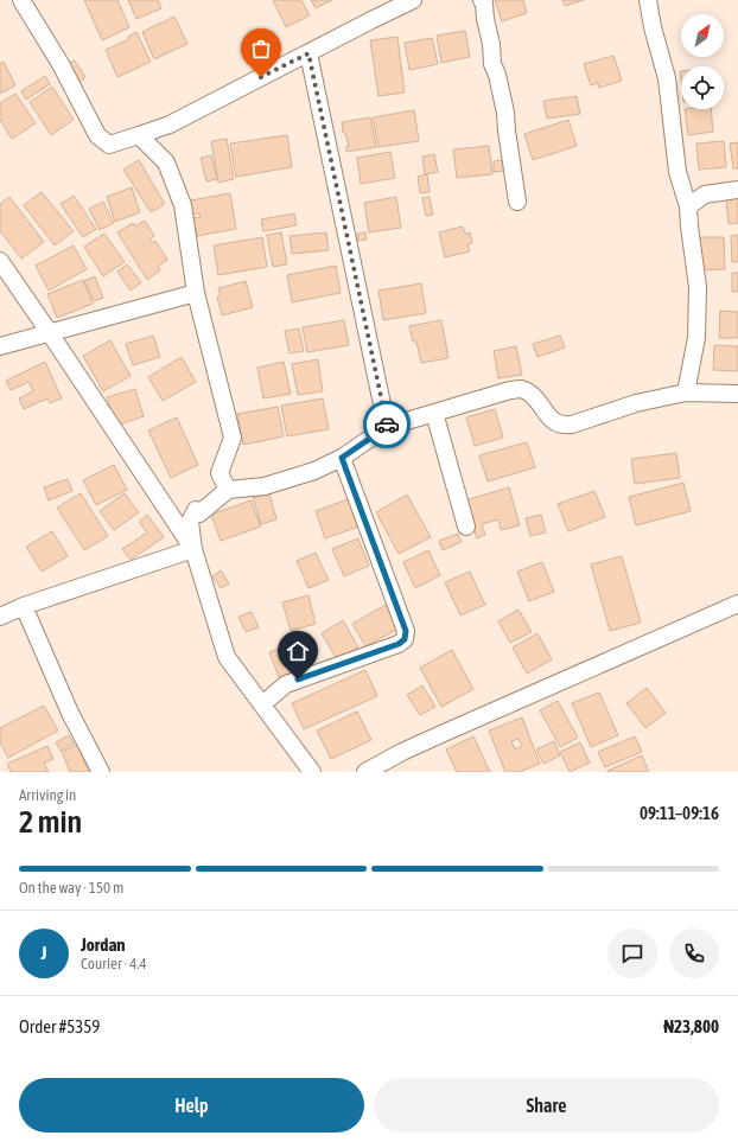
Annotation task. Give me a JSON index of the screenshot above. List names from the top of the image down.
{
  "north": "top right",
  "page": {
    "heading": ["2 min", "Arriving in", "09:11–09:16"],
    "panel": [
      "Jordan",
      "Courier · 4.4",
      "Order #5359",
      "₦23,800"
    ],
    "bar": "On the way · 150 m",
    "round": "J",
    "buttons": ["Help", "Share"]
  }
}
